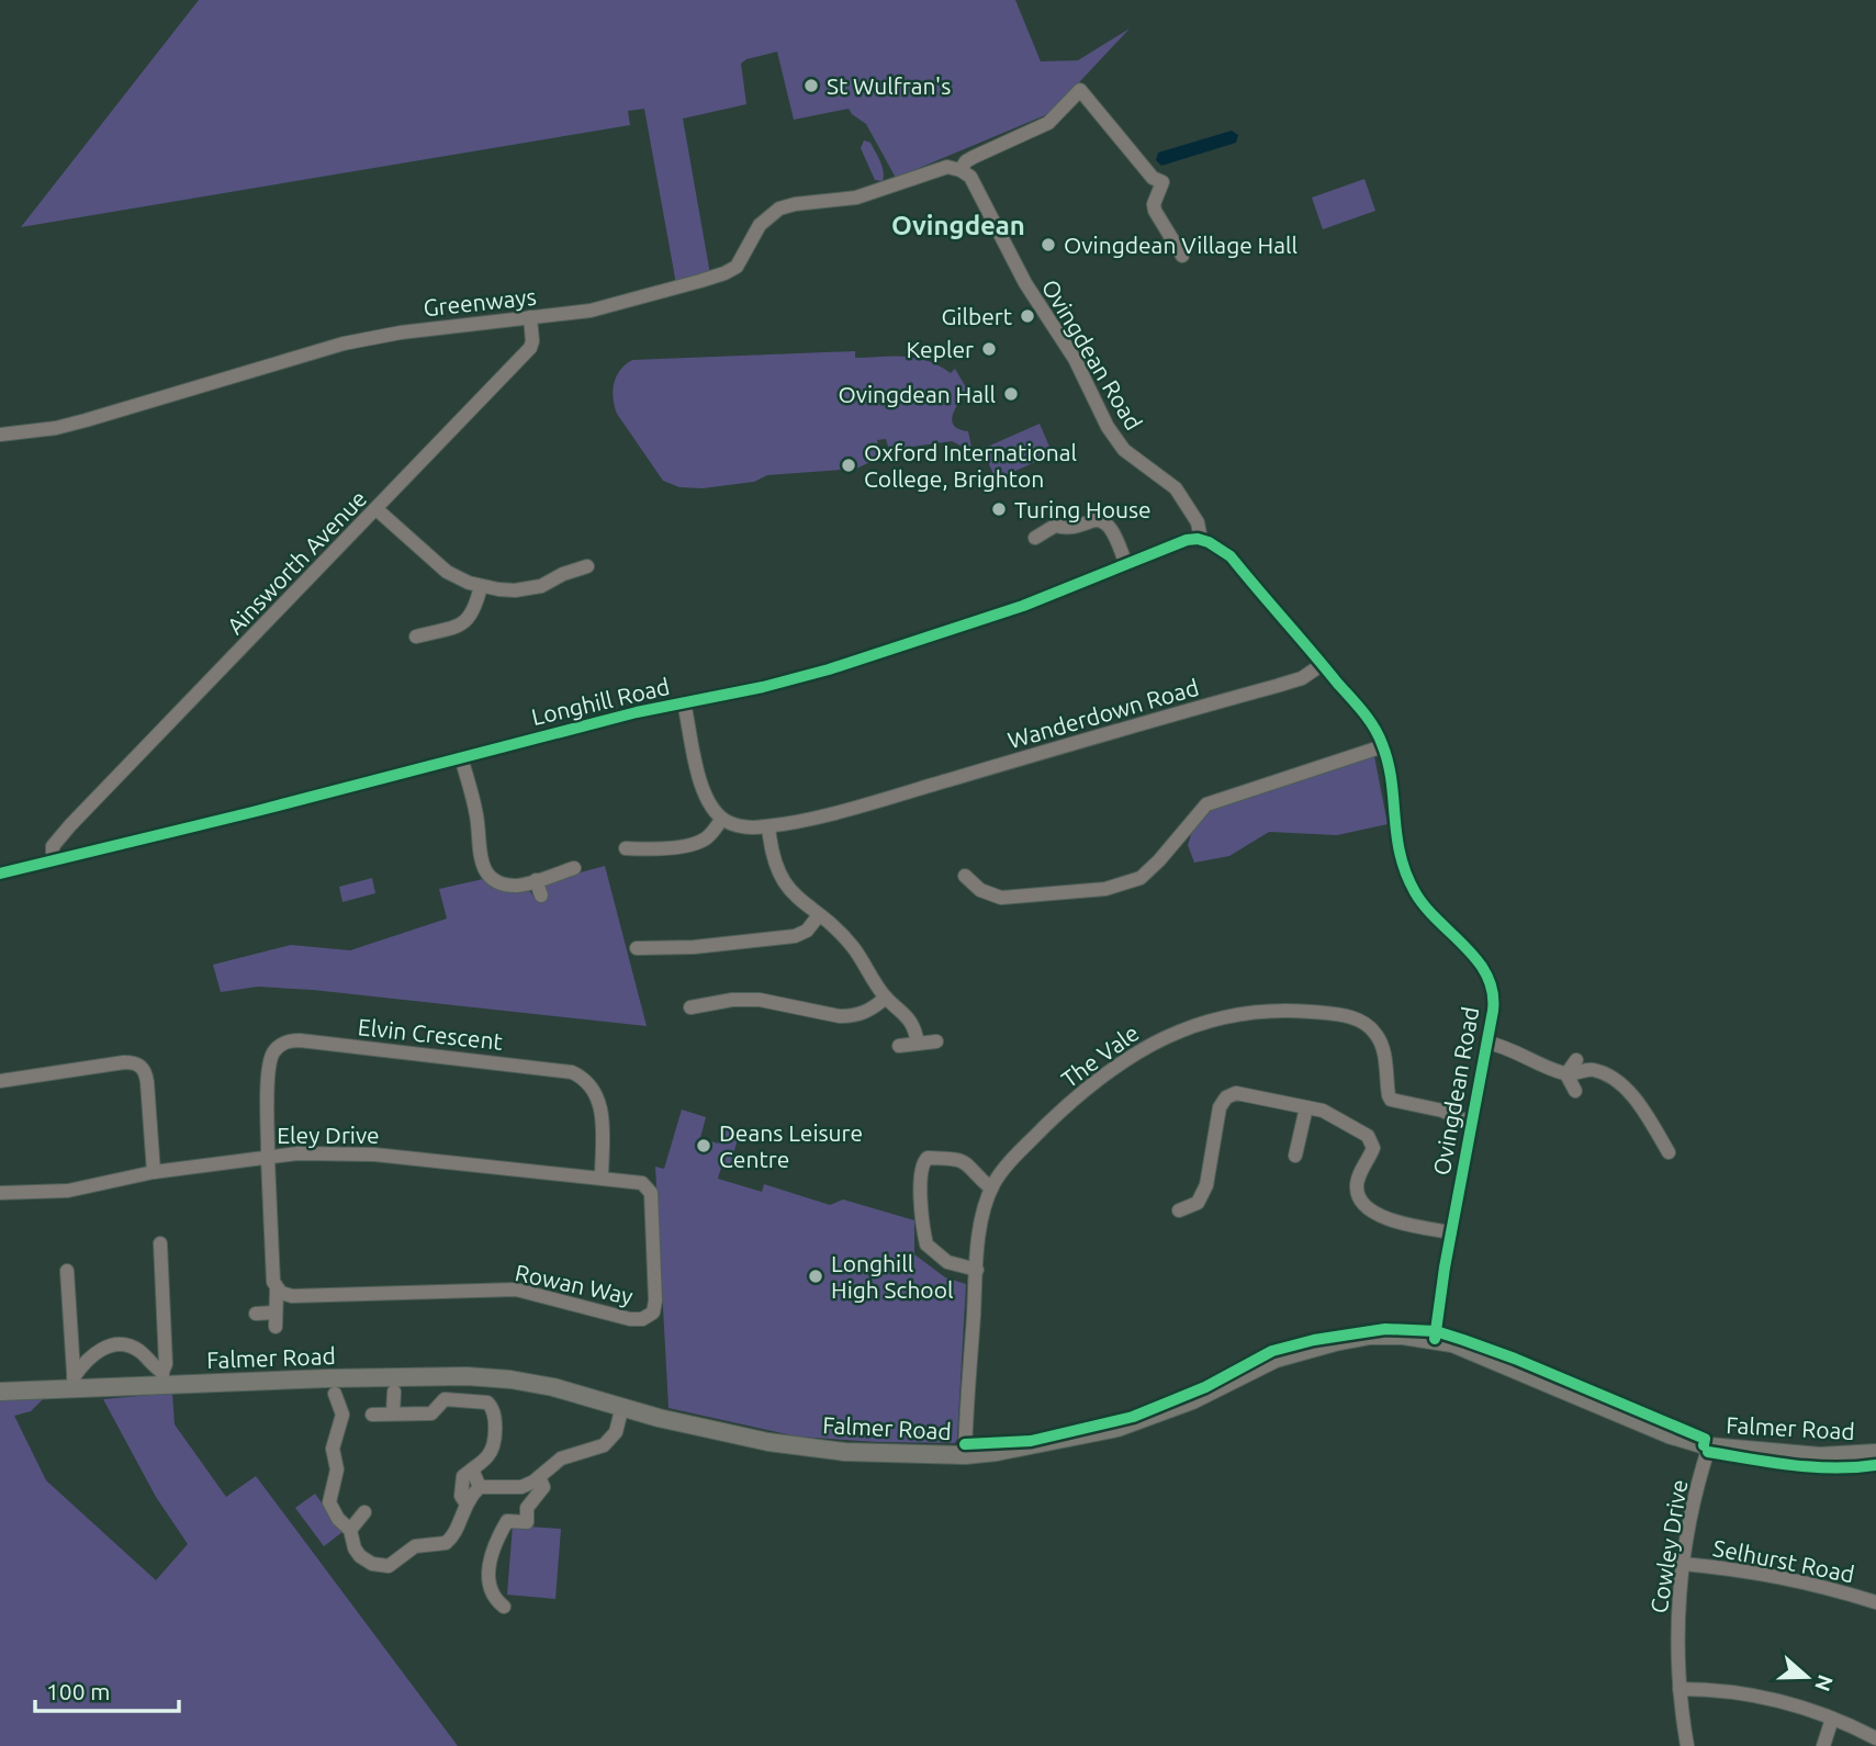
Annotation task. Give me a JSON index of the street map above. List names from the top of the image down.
{
  "streets": {
    "main road": ["Falmer Road"],
    "street": [
      "Greenways",
      "Ovingdean Road",
      "Ainsworth Avenue",
      "Longhill Road",
      "Wanderdown Road",
      "Elvin Crescent",
      "The Vale",
      "Eley Drive",
      "Rowan Way",
      "Cowley Drive",
      "Selhurst Road"
    ]
  },
  "crossings": [
    ["Greenways", "Ovingdean Road"],
    ["Greenways", "Ainsworth Avenue"],
    ["Ovingdean Road", "Longhill Road"],
    ["Ovingdean Road", "Wanderdown Road"],
    ["Ovingdean Road", "The Vale"],
    ["Ovingdean Road", "Falmer Road"],
    ["Ainsworth Avenue", "Longhill Road"],
    ["Elvin Crescent", "Eley Drive"],
    ["The Vale", "Falmer Road"],
    ["Eley Drive", "Rowan Way"],
    ["Falmer Road", "Cowley Drive"],
    ["Cowley Drive", "Selhurst Road"]
  ],
  "districts": ["Ovingdean"],
  "places": [
    "St Wulfran's",
    "Ovingdean Village Hall",
    "Gilbert",
    "Kepler",
    "Ovingdean Hall",
    "Oxford International College, Brighton",
    "Turing House",
    "Deans Leisure Centre",
    "Longhill High School"
  ],
  "scale_bar": "100 m",
  "north": "right"
}
